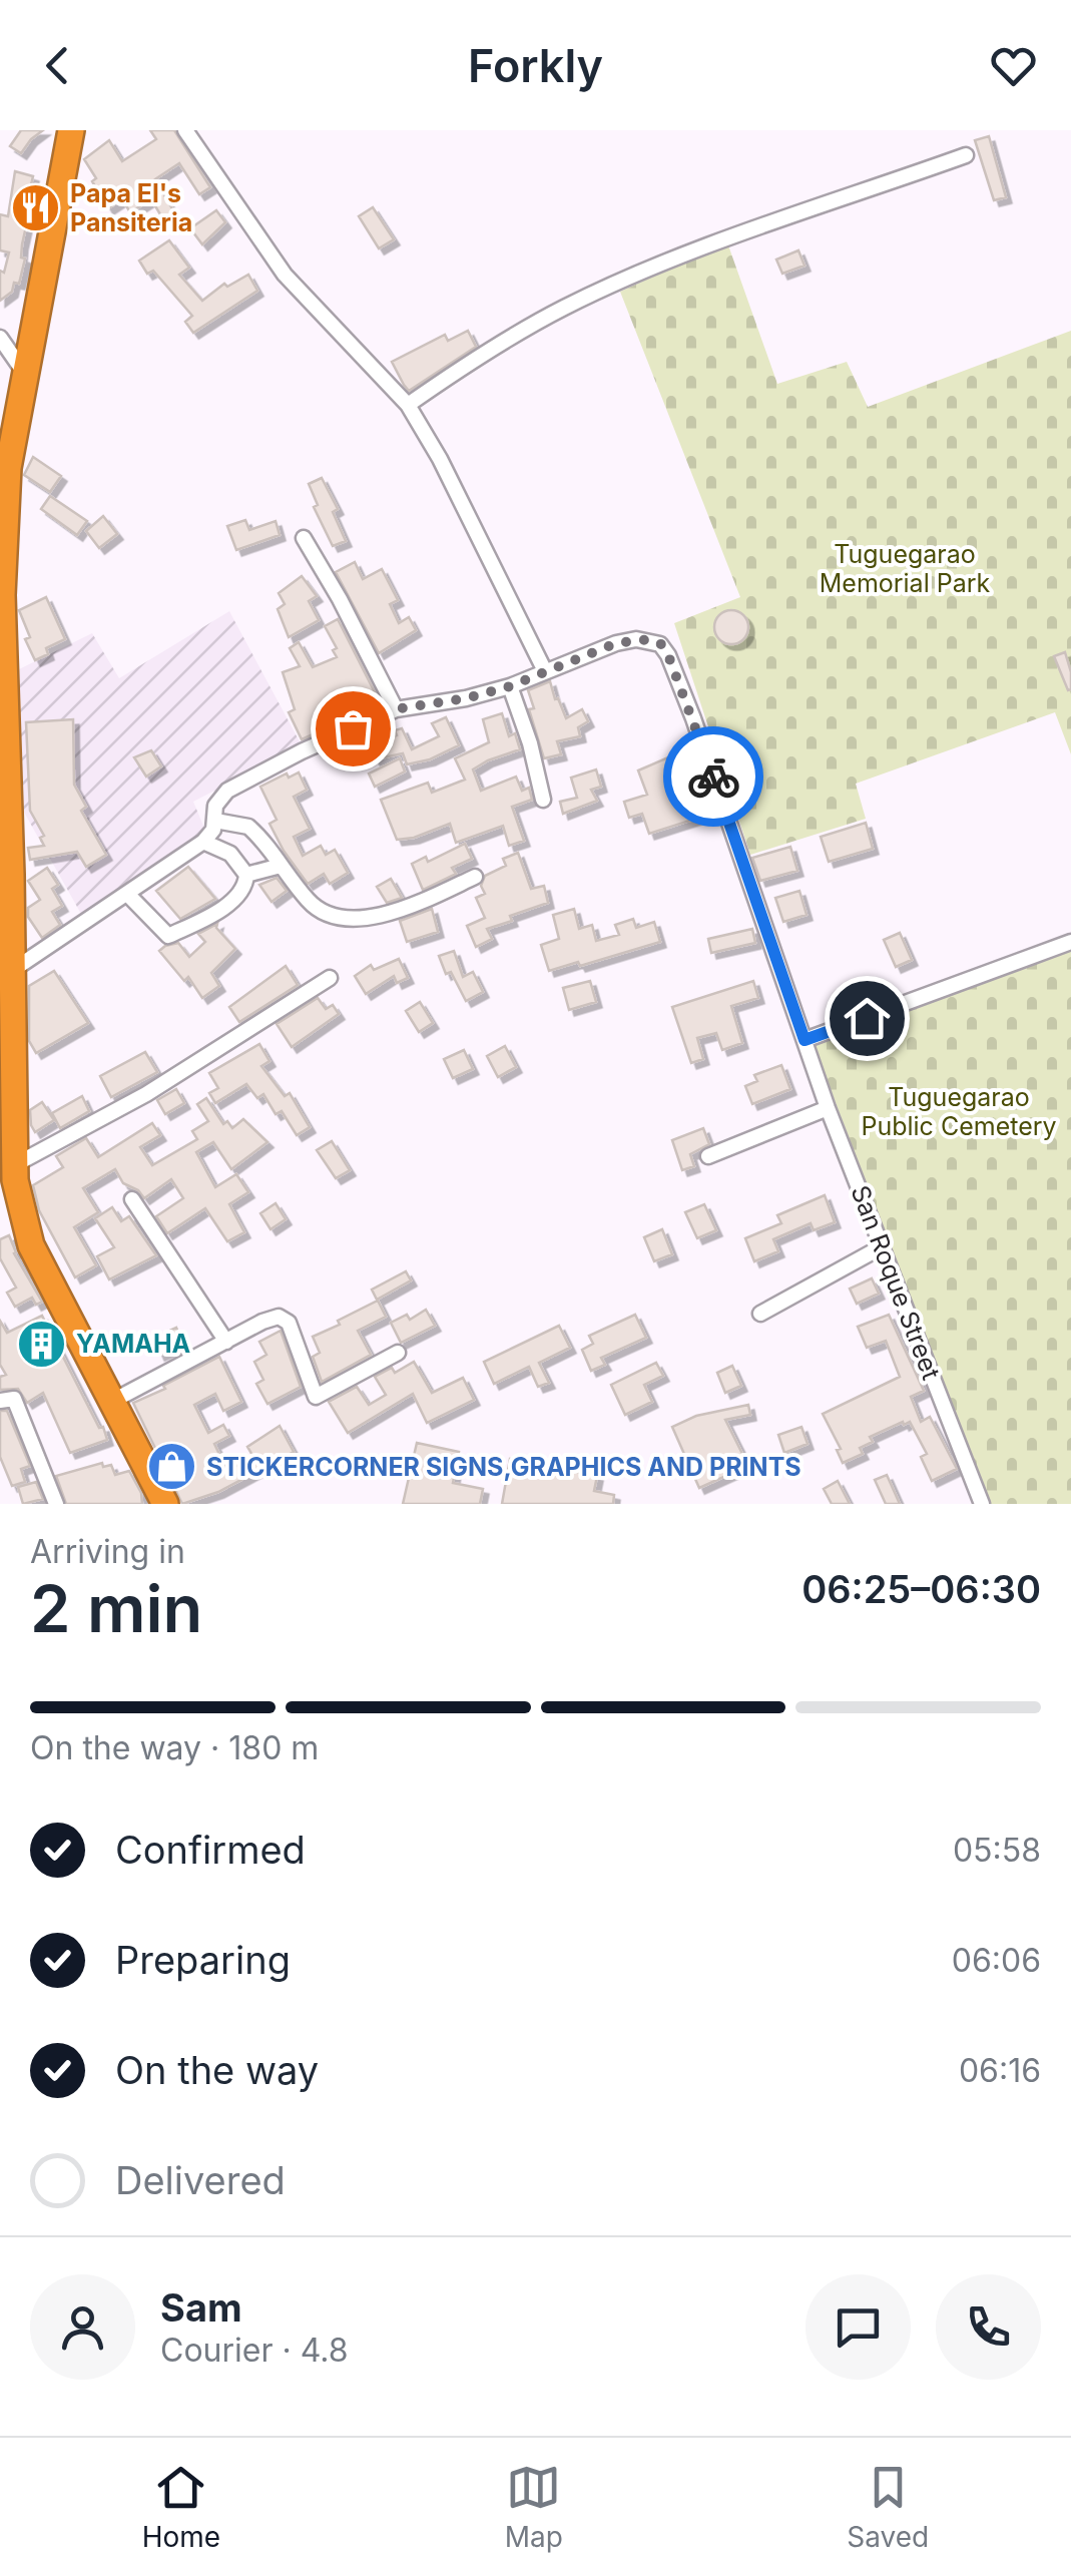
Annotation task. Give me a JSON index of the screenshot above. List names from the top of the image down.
{
  "streets": {
    "street": ["San Roque Street"]
  },
  "parks": ["Tuguegarao Memorial Park", "Tuguegarao Public Cemetery"],
  "places": {
    "restaurant": ["Papa El's Pansiteria"],
    "building": ["YAMAHA"],
    "shop": ["STICKERCORNER SIGNS,GRAPHICS AND PRINTS"]
  },
  "page": {
    "header": "Forkly",
    "heading": ["2 min", "Arriving in", "06:25–06:30"],
    "panel": ["Sam", "Courier · 4.8"],
    "bar": "On the way · 180 m",
    "list": [
      ["Confirmed", "05:58"],
      ["Preparing", "06:06"],
      ["On the way", "06:16"],
      "Delivered"
    ],
    "tabs": ["Home", "Map", "Saved"]
  }
}
